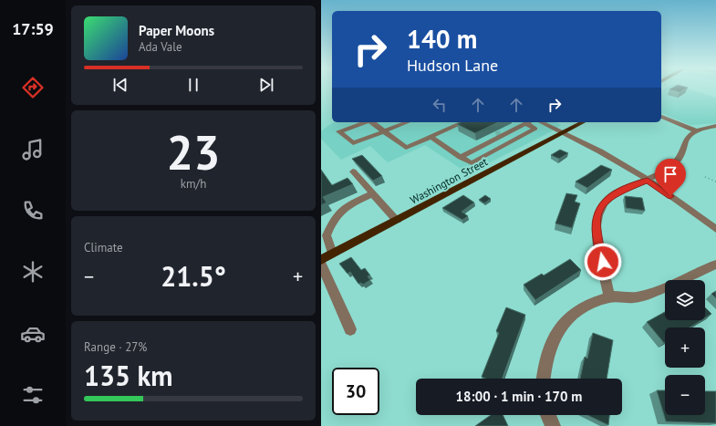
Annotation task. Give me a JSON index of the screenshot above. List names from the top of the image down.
{
  "streets": {
    "main road": ["Washington Street"]
  },
  "page": {
    "tabs": "17:59",
    "turn": ["140 m", "Hudson Lane"],
    "song": ["Paper Moons", "Ada Vale"],
    "tile": [
      ["23", "km/h"],
      "Climate",
      ["Range · 27%", "135 km"]
    ],
    "heat": ["−", "21.5°", "+"],
    "map_buttons": ["+", "−"],
    "limit": "30",
    "trip": "18:00 · 1 min · 170 m"
  }
}
